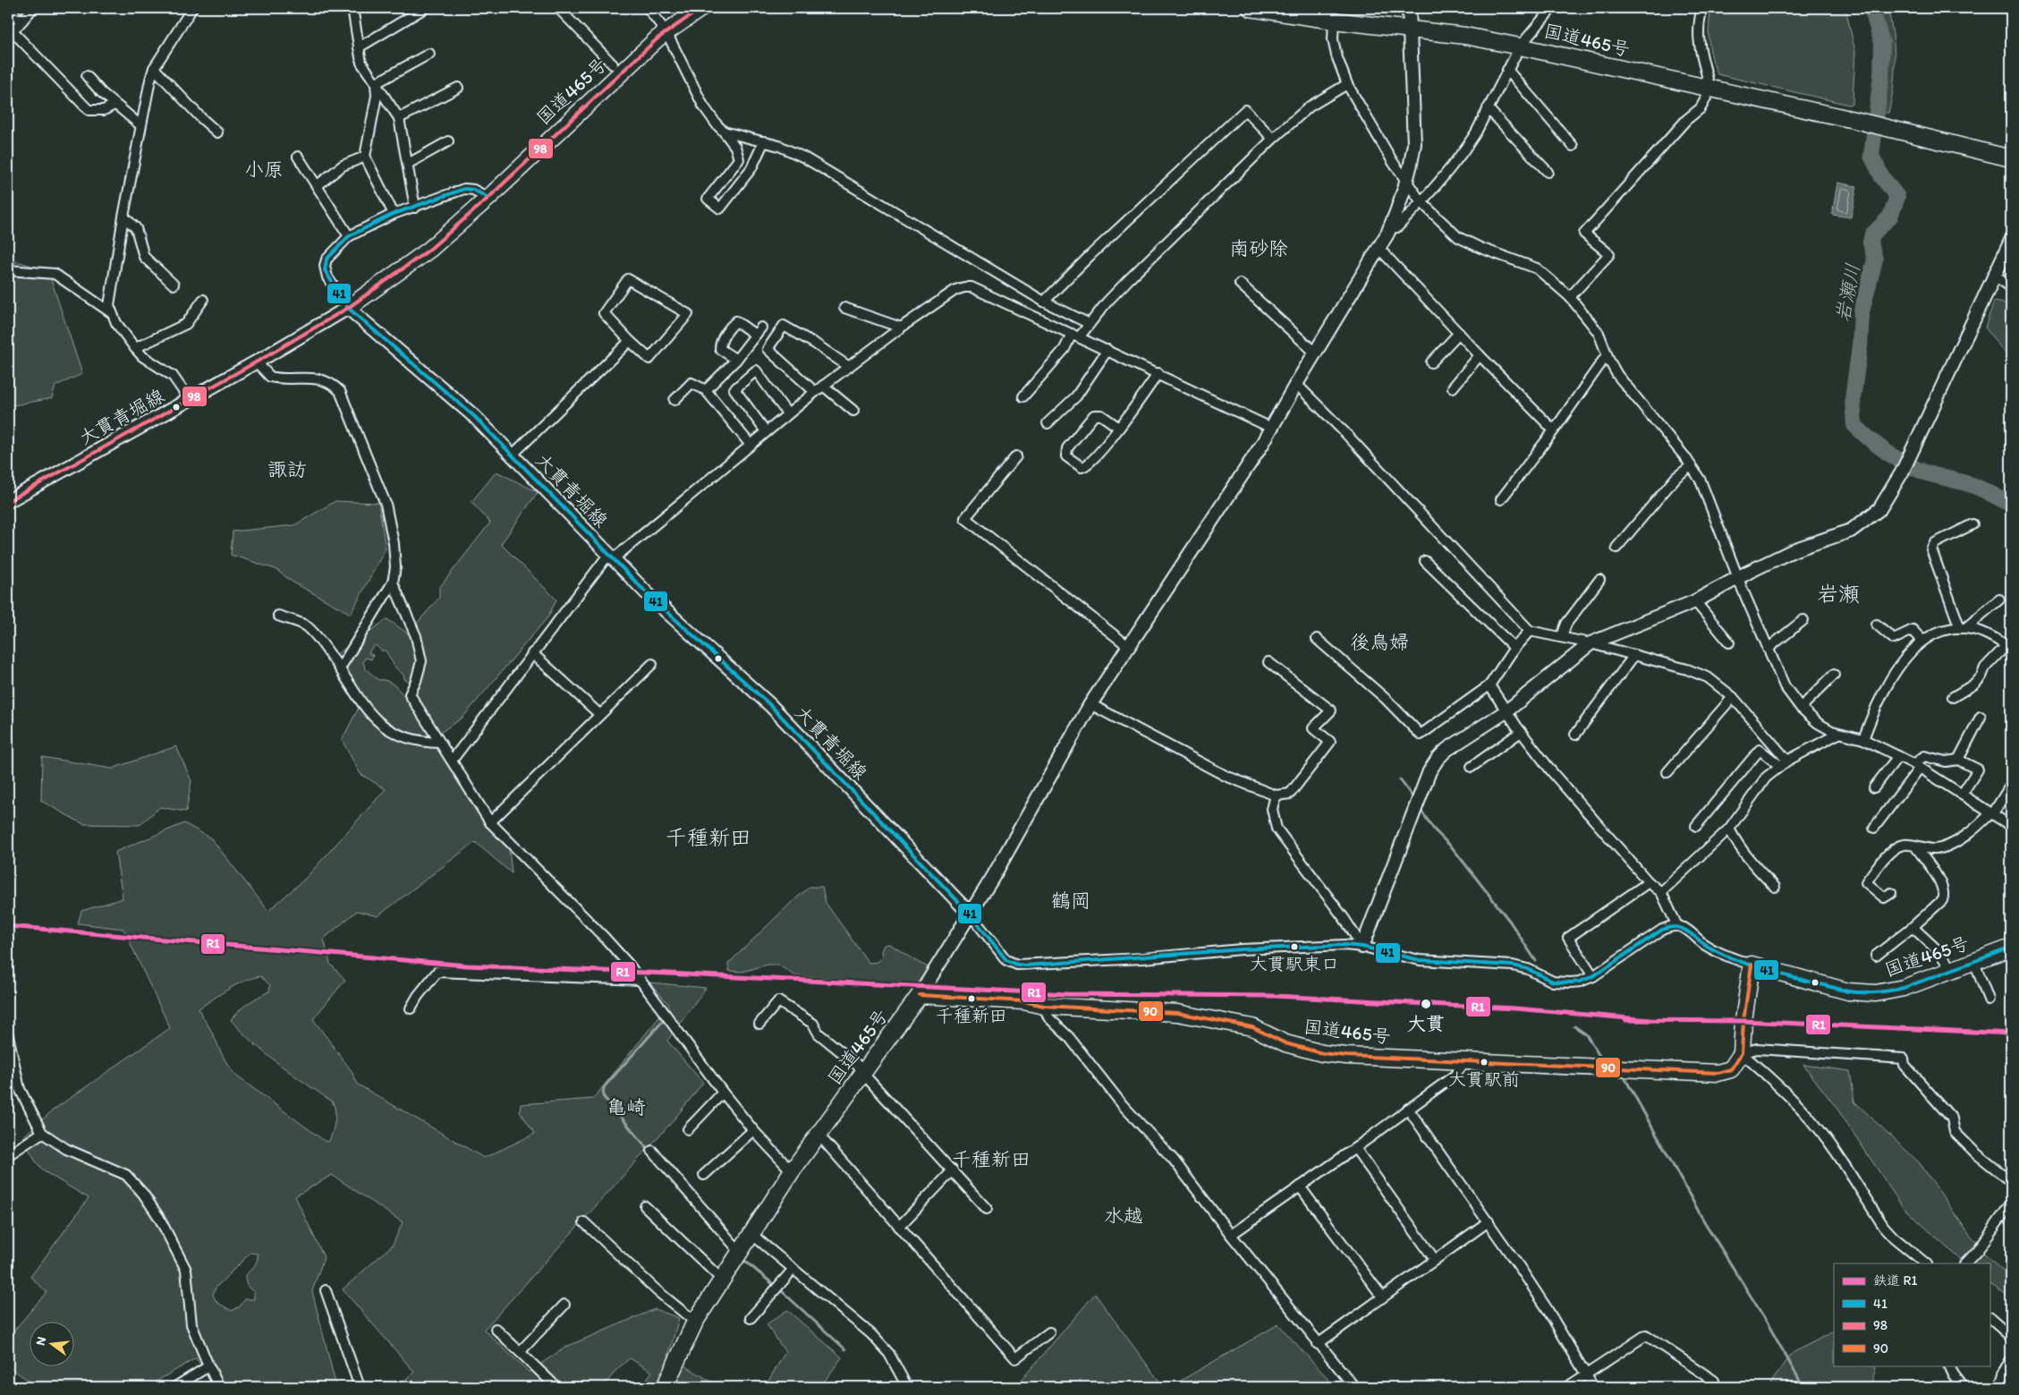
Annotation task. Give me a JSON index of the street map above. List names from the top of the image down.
{
  "streets": {
    "highway": ["国道465号"],
    "street": ["大貫青堀線"]
  },
  "crossings": [
    ["国道465号", "大貫青堀線"]
  ],
  "districts": [
    "小原",
    "南砂除",
    "諏訪",
    "岩瀬",
    "後鳥婦",
    "千種新田",
    "鶴岡",
    "亀崎",
    "千種新田",
    "水越"
  ],
  "water": ["岩瀬川"],
  "places": [
    "大貫駅東口",
    "千種新田",
    "大貫",
    "大貫駅前"
  ],
  "lines": [
    "transit line 98",
    "transit line 41",
    "rail line R1",
    "transit line 90"
  ],
  "legend": [
    "鉄道 R1",
    "41",
    "98",
    "90"
  ],
  "north": "left"
}
